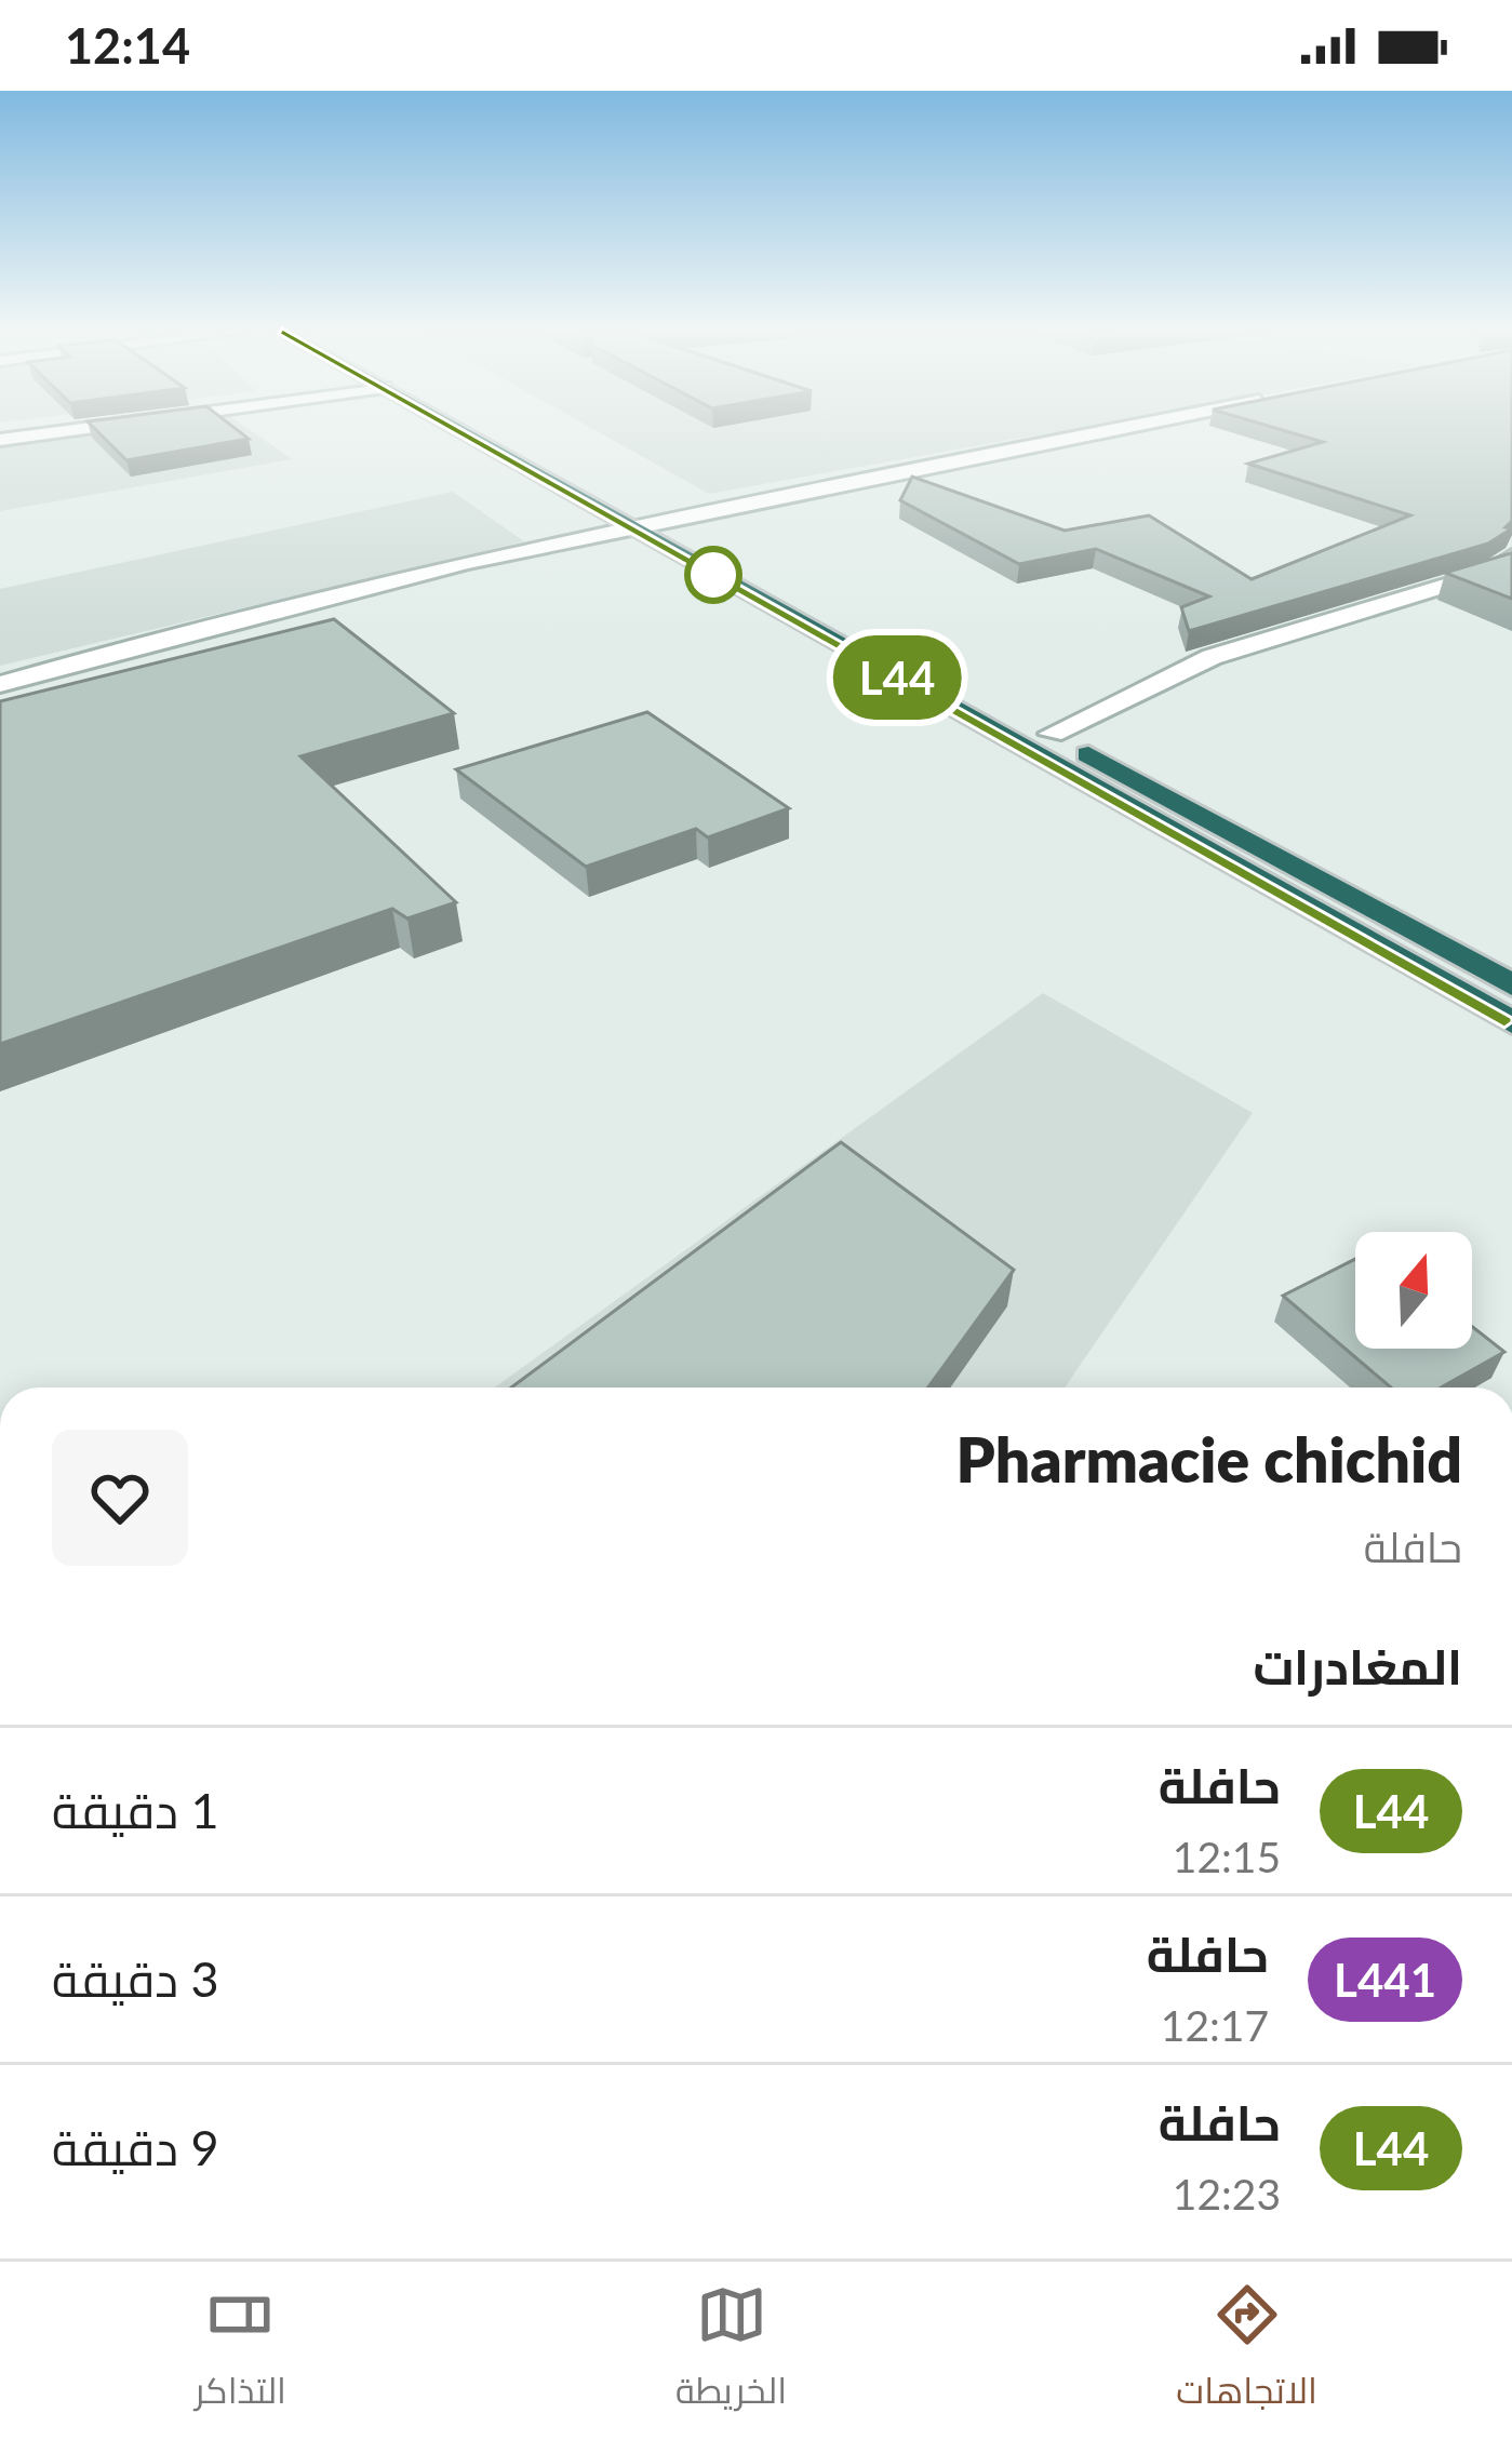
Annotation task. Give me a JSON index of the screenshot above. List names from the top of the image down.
{
  "lines": ["bus line L44"],
  "north": "top",
  "page": {
    "status": "12:14",
    "on_map": "L44",
    "heading": [
      ["Pharmacie chichid", "حافلة"],
      "المغادرات"
    ],
    "list": [
      {
        "mark": "L44",
        "name": "حافلة",
        "note": "12:15",
        "value": "1 دقيقة"
      },
      {
        "mark": "L441",
        "name": "حافلة",
        "note": "12:17",
        "value": "3 دقيقة"
      },
      {
        "mark": "L44",
        "name": "حافلة",
        "note": "12:23",
        "value": "9 دقيقة"
      }
    ],
    "tabs": ["الاتجاهات", "الخريطة", "التذاكر"]
  }
}
